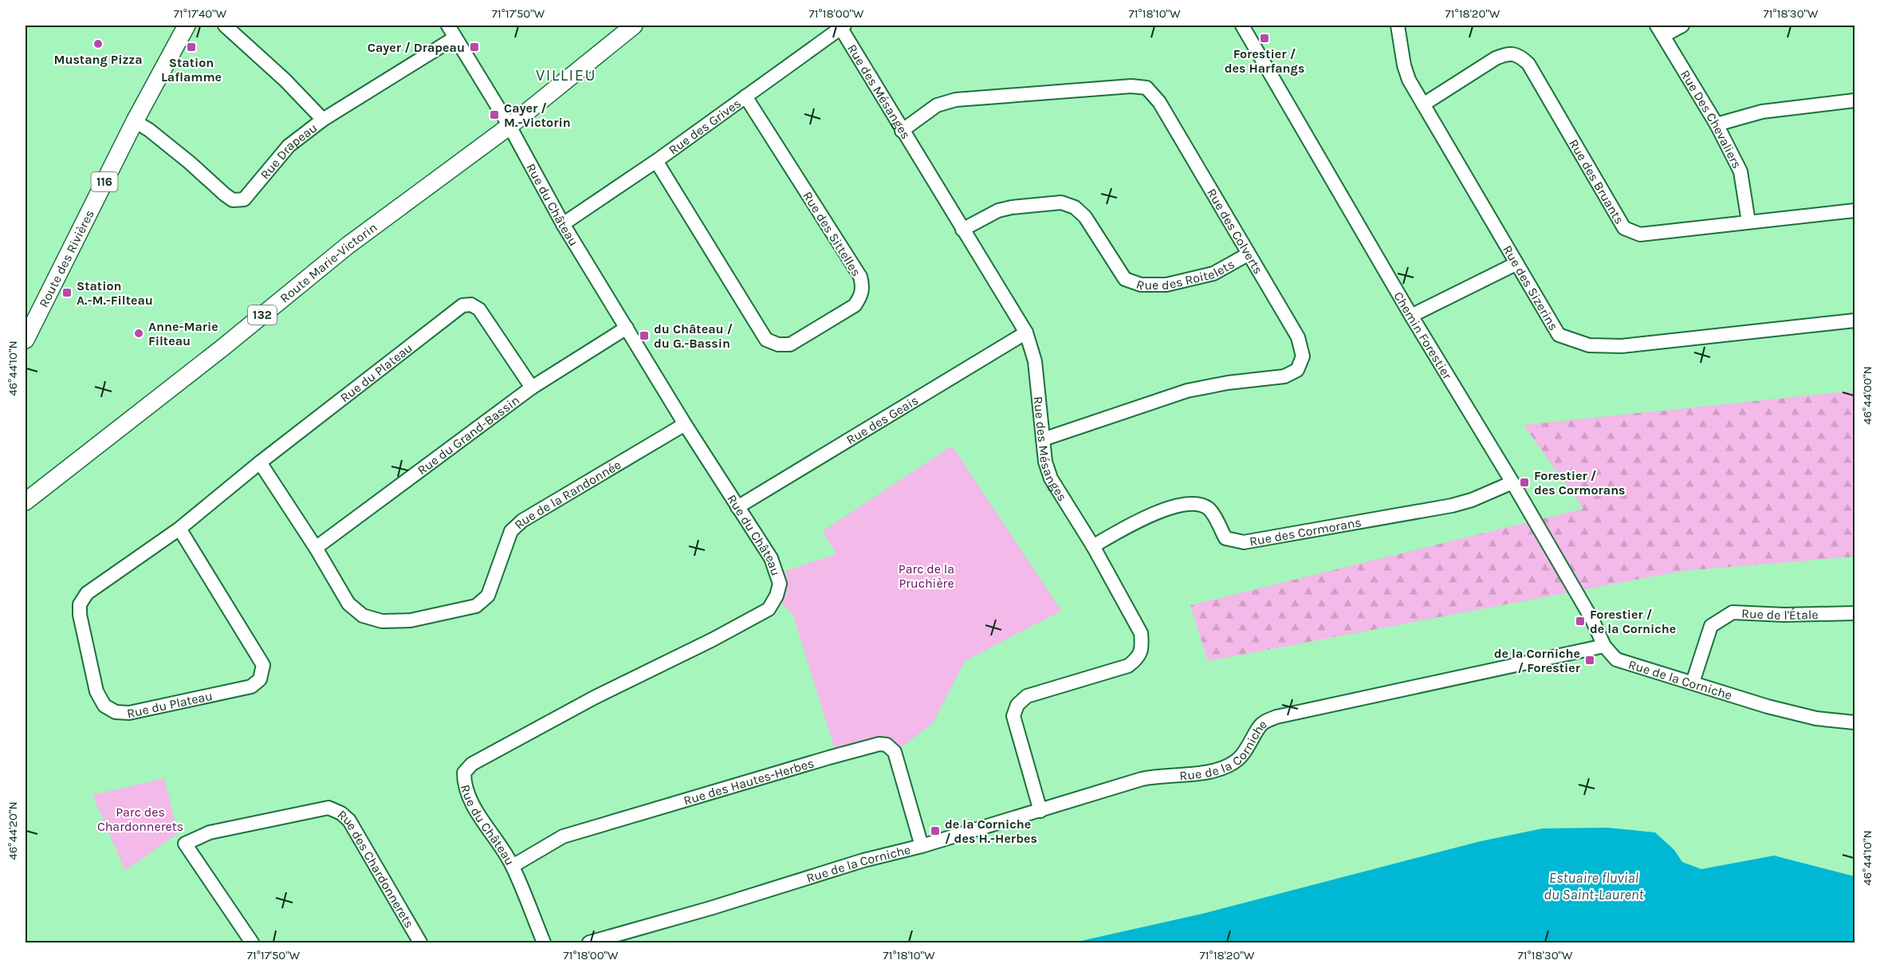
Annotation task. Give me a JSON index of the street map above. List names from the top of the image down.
{
  "streets": {
    "main road": [
      "116",
      "Route des Rivières",
      "Route Marie-Victorin",
      "132"
    ],
    "street": [
      "Rue des Mésanges",
      "Rue Des Chevaliers",
      "Rue des Grives",
      "Rue Drapeau",
      "Rue des Bruants",
      "Rue du Château",
      "Rue des Colverts",
      "Rue des Sittelles",
      "Rue des Roitelets",
      "Rue des Sizerins",
      "Chemin Forestier",
      "Rue du Plateau",
      "Rue des Geais",
      "Rue du Grand-Bassin",
      "Rue de la Randonnée",
      "Rue des Cormorans",
      "Rue de l'Étale",
      "Rue de la Corniche",
      "Rue des Hautes-Herbes",
      "Rue des Chardonnerets"
    ]
  },
  "crossings": [
    ["Rue des Mésanges", "Rue des Grives"],
    ["Rue des Mésanges", "Rue des Colverts"],
    ["Rue des Mésanges", "Rue des Roitelets"],
    ["Rue des Mésanges", "Rue des Geais"],
    ["Rue des Mésanges", "Rue des Cormorans"],
    ["Rue des Mésanges", "Rue de la Corniche"],
    ["Rue Des Chevaliers", "Rue des Bruants"],
    ["Rue des Grives", "Rue du Château"],
    ["Rue des Grives", "Rue des Sittelles"],
    ["Rue Drapeau", "Rue du Château"],
    ["Rue Drapeau", "Route des Rivières"],
    ["Rue des Bruants", "Rue des Sizerins"],
    ["Rue du Château", "Route Marie-Victorin"],
    ["Rue du Château", "Rue des Geais"],
    ["Rue du Château", "Rue du Grand-Bassin"],
    ["Rue du Château", "Rue de la Randonnée"],
    ["Rue du Château", "Rue des Hautes-Herbes"],
    ["Rue des Colverts", "Rue des Roitelets"],
    ["Chemin Forestier", "Rue des Cormorans"],
    ["Chemin Forestier", "Rue de la Corniche"],
    ["Rue du Plateau", "Rue du Grand-Bassin"],
    ["Rue du Plateau", "Rue de la Randonnée"],
    ["Rue du Grand-Bassin", "Rue de la Randonnée"],
    ["Rue de l'Étale", "Rue de la Corniche"],
    ["Rue de la Corniche", "Rue des Hautes-Herbes"]
  ],
  "districts": ["VILLIEU"],
  "water": ["Estuaire fluvial du Saint-Laurent"],
  "parks": ["Parc de la Pruchière", "Parc des Chardonnerets"],
  "places": {
    "transit": [
      "Forestier / des Harfangs",
      "Station Laflamme",
      "Cayer / Drapeau",
      "Cayer / M.-Victorin",
      "Station A.-M.-Filteau",
      "du Château / du G.-Bassin",
      "Forestier / des Cormorans",
      "Forestier / de la Corniche",
      "de la Corniche / Forestier",
      "de la Corniche / des H.-Herbes"
    ],
    "other": ["Mustang Pizza", "Anne-Marie Filteau"]
  },
  "coordinates": [
    "71°17'40\"W",
    "71°17'50\"W",
    "71°18'00\"W",
    "71°18'10\"W",
    "71°18'20\"W",
    "71°18'30\"W",
    "46°44'10\"N",
    "46°44'00\"N",
    "46°44'20\"N"
  ]
}
